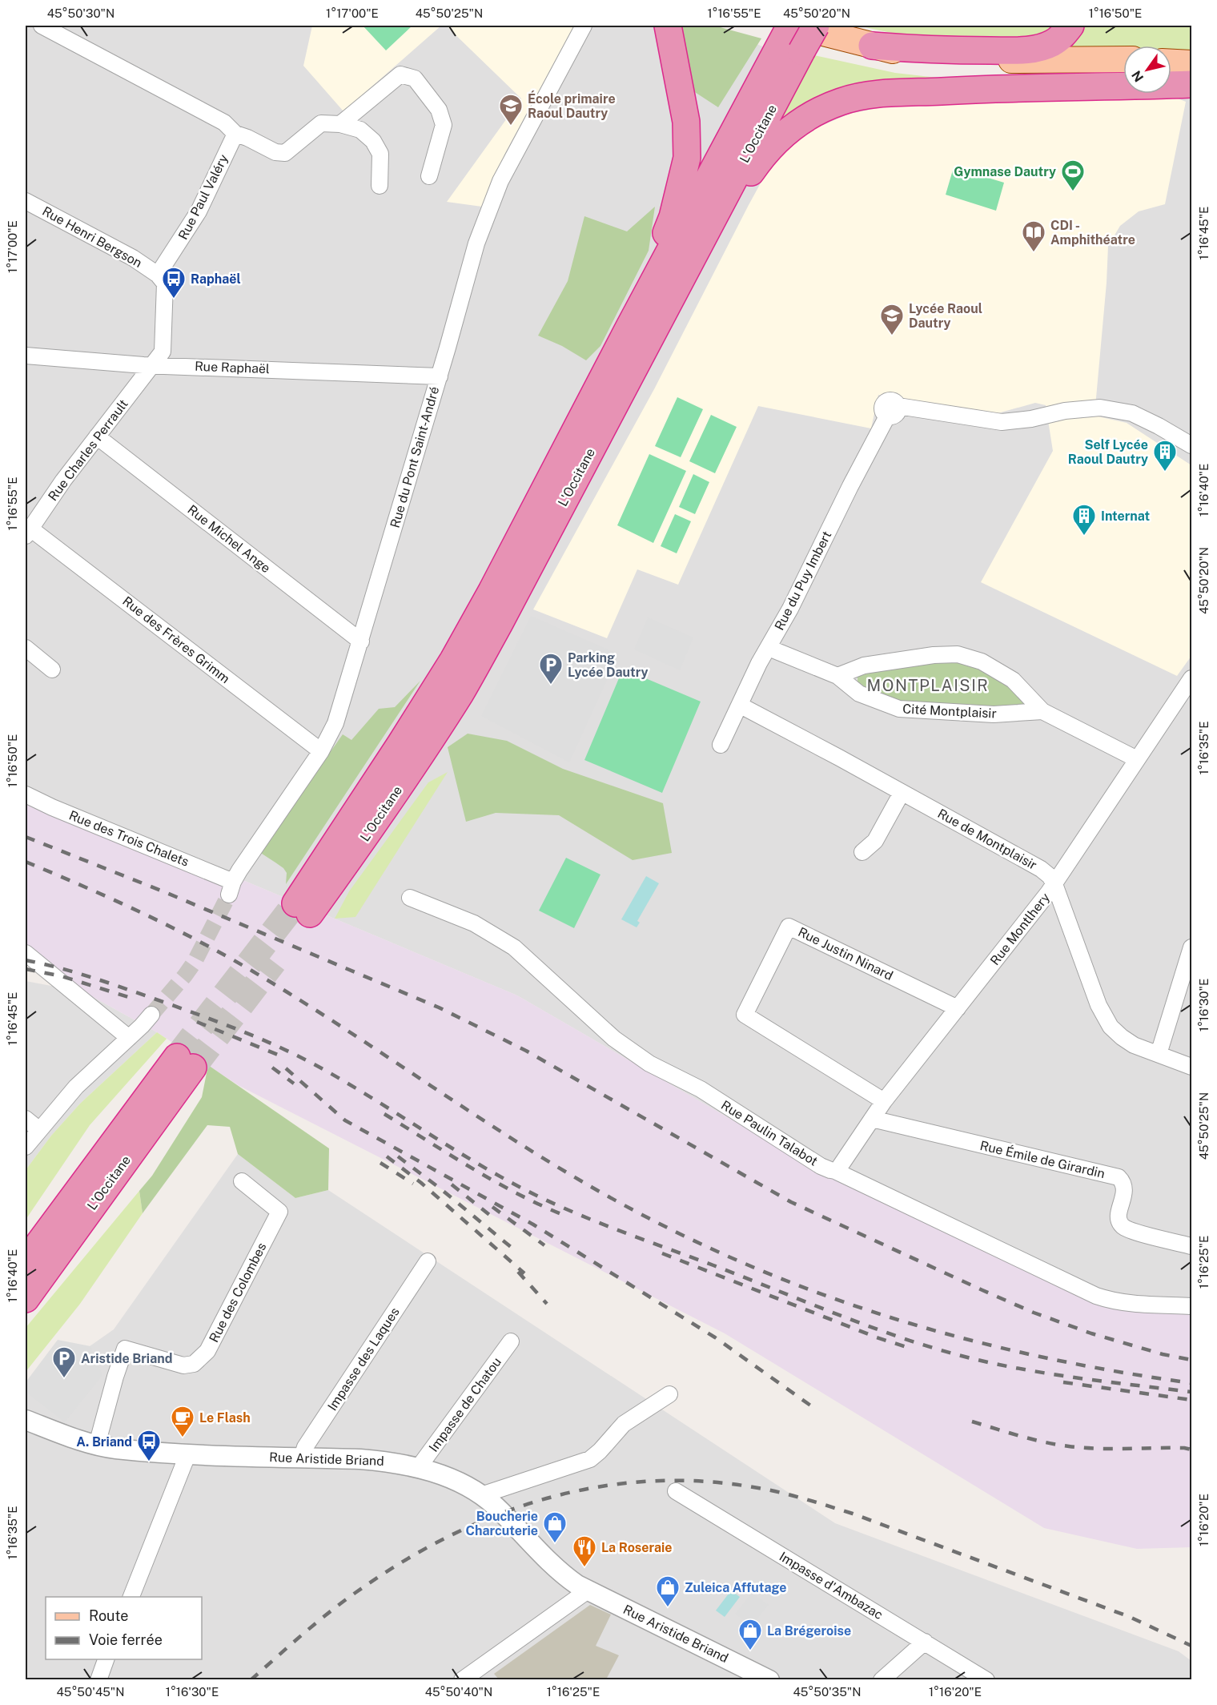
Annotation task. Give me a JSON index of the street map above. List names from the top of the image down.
{
  "streets": {
    "highway": ["L'Occitane"],
    "street": [
      "Rue Paul Valéry",
      "Rue Henri Bergson",
      "Rue Raphaël",
      "Rue Charles Perrault",
      "Rue du Pont Saint-André",
      "Rue Michel Ange",
      "Rue du Puy Imbert",
      "Rue des Frères Grimm",
      "Cité Montplaisir",
      "Rue des Trois Chalets",
      "Rue de Montplaisir",
      "Rue Montlhery",
      "Rue Justin Ninard",
      "Rue Paulin Talabot",
      "Rue Émile de Girardin",
      "Rue des Colombes",
      "Impasse des Laques",
      "Impasse de Chatou",
      "Rue Aristide Briand",
      "Impasse d'Ambazac"
    ]
  },
  "crossings": [
    ["Rue Paul Valéry", "Rue Henri Bergson"],
    ["Rue Raphaël", "Rue Charles Perrault"],
    ["Rue Raphaël", "Rue du Pont Saint-André"],
    ["Rue Charles Perrault", "Rue Michel Ange"],
    ["Rue Charles Perrault", "Rue des Frères Grimm"],
    ["Rue du Pont Saint-André", "Rue Michel Ange"],
    ["Rue du Pont Saint-André", "Rue des Frères Grimm"],
    ["Rue du Pont Saint-André", "Rue des Trois Chalets"],
    ["Rue du Puy Imbert", "Cité Montplaisir"],
    ["Rue du Puy Imbert", "Rue de Montplaisir"],
    ["Rue de Montplaisir", "Rue Montlhery"],
    ["Rue Montlhery", "Rue Justin Ninard"],
    ["Rue Montlhery", "Rue Paulin Talabot"],
    ["Rue Montlhery", "Rue Émile de Girardin"],
    ["Rue des Colombes", "Rue Aristide Briand"],
    ["Impasse des Laques", "Rue Aristide Briand"],
    ["Impasse de Chatou", "Rue Aristide Briand"]
  ],
  "districts": ["MONTPLAISIR"],
  "places": {
    "school or university": ["École primaire Raoul Dautry", "Lycée Raoul Dautry"],
    "sports": ["Gymnase Dautry"],
    "library": ["CDI - Amphithéatre"],
    "bus stop": ["Raphaël", "A. Briand"],
    "building": ["Self Lycée Raoul Dautry", "Internat"],
    "parking": ["Parking Lycée Dautry", "Aristide Briand"],
    "cafe": ["Le Flash"],
    "shop": ["Boucherie Charcuterie", "Zuleica Affutage", "La Brégeroise"],
    "restaurant": ["La Roseraie"]
  },
  "legend": ["Route", "Voie ferrée"],
  "north": "bottom left",
  "coordinates": [
    "45°50'30\"N",
    "1°17'00\"E",
    "45°50'25\"N",
    "1°16'55\"E",
    "45°50'20\"N",
    "1°16'50\"E",
    "1°16'45\"E",
    "1°16'40\"E",
    "1°16'35\"E",
    "1°16'30\"E",
    "1°16'25\"E",
    "1°16'20\"E",
    "45°50'45\"N",
    "45°50'40\"N",
    "45°50'35\"N"
  ]
}
